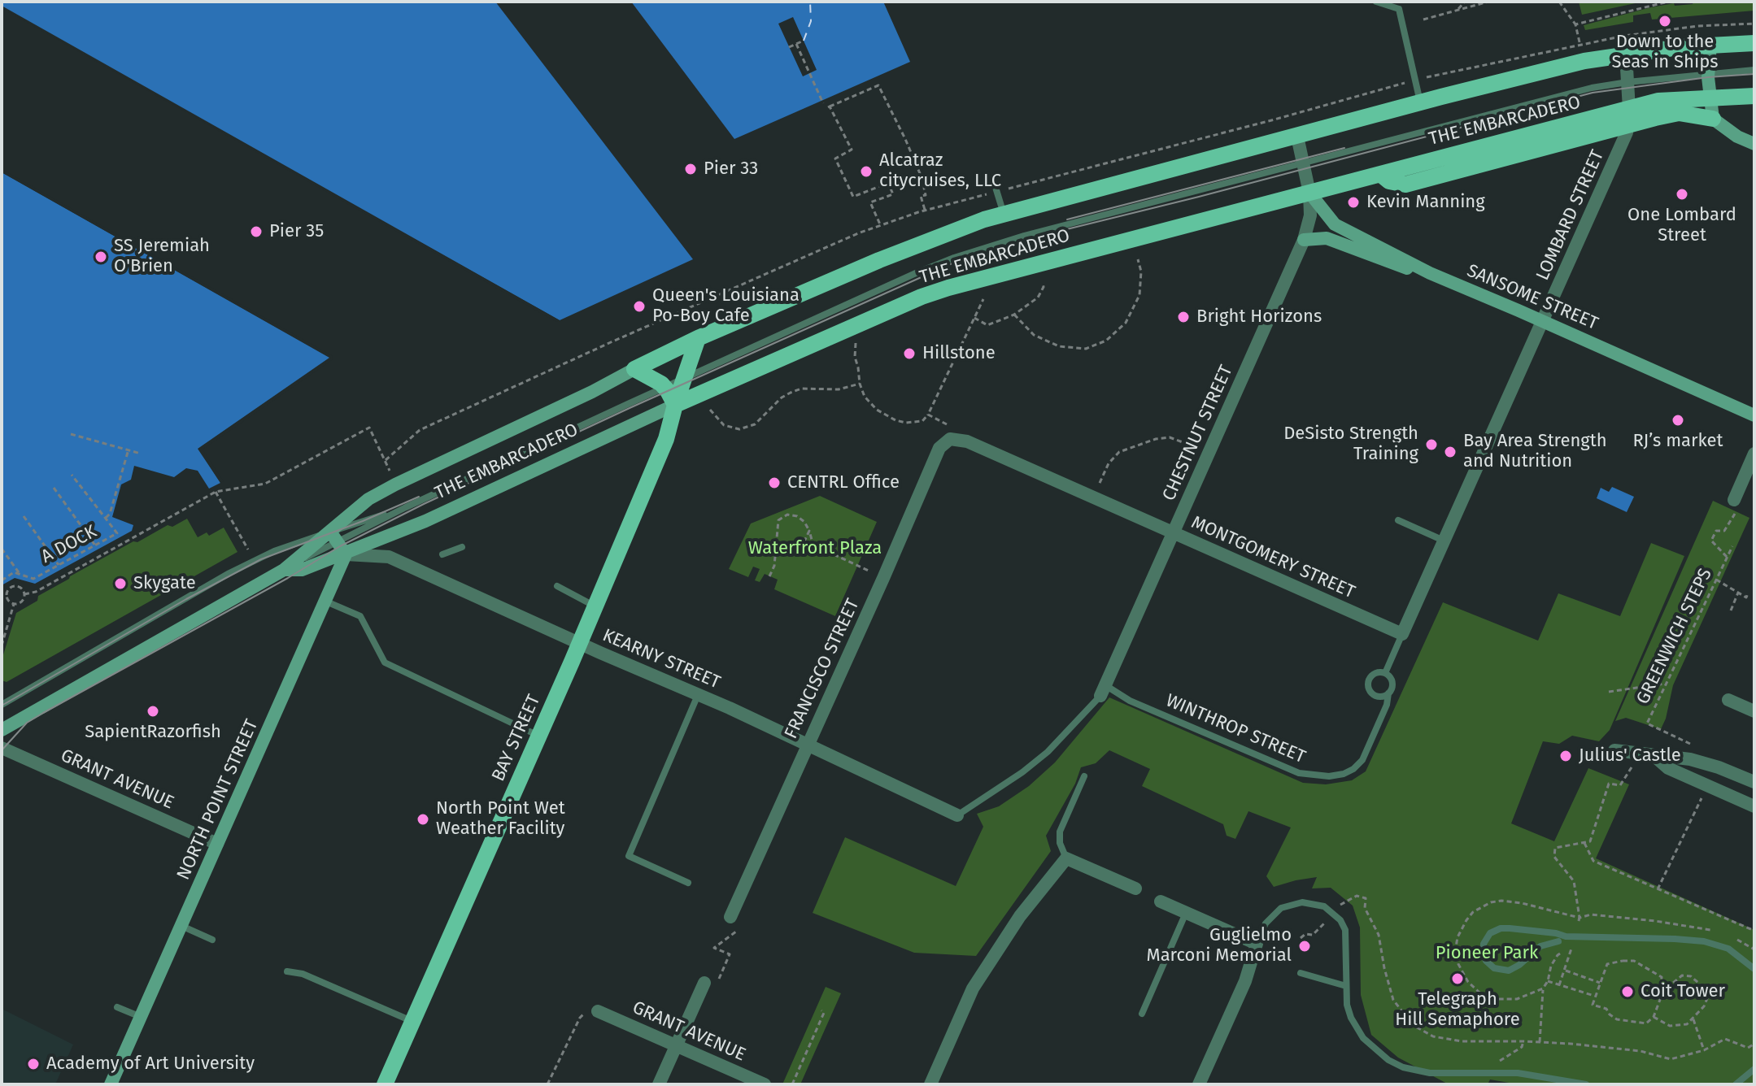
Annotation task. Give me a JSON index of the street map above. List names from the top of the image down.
{
  "streets": {
    "main road": ["THE EMBARCADERO", "BAY STREET"],
    "street": [
      "LOMBARD STREET",
      "SANSOME STREET",
      "CHESTNUT STREET",
      "MONTGOMERY STREET",
      "KEARNY STREET",
      "FRANCISCO STREET",
      "GRANT AVENUE",
      "NORTH POINT STREET"
    ],
    "lane": ["WINTHROP STREET"],
    "path": ["A DOCK", "GREENWICH STEPS"]
  },
  "crossings": [
    ["THE EMBARCADERO", "LOMBARD STREET"],
    ["THE EMBARCADERO", "SANSOME STREET"],
    ["THE EMBARCADERO", "CHESTNUT STREET"],
    ["THE EMBARCADERO", "KEARNY STREET"],
    ["THE EMBARCADERO", "BAY STREET"],
    ["THE EMBARCADERO", "NORTH POINT STREET"],
    ["LOMBARD STREET", "SANSOME STREET"],
    ["LOMBARD STREET", "MONTGOMERY STREET"],
    ["SANSOME STREET", "CHESTNUT STREET"],
    ["CHESTNUT STREET", "MONTGOMERY STREET"],
    ["CHESTNUT STREET", "WINTHROP STREET"],
    ["MONTGOMERY STREET", "FRANCISCO STREET"],
    ["KEARNY STREET", "FRANCISCO STREET"],
    ["KEARNY STREET", "BAY STREET"],
    ["KEARNY STREET", "NORTH POINT STREET"],
    ["GRANT AVENUE", "NORTH POINT STREET"]
  ],
  "parks": ["Waterfront Plaza", "Pioneer Park"],
  "places": [
    "Down to the Seas in Ships",
    "Pier 33",
    "Alcatraz citycruises, LLC",
    "One Lombard Street",
    "Kevin Manning",
    "Pier 35",
    "SS Jeremiah O'Brien",
    "Queen's Louisiana Po-Boy Cafe",
    "Bright Horizons",
    "Hillstone",
    "RJ’s market",
    "DeSisto Strength Training",
    "Bay Area Strength and Nutrition",
    "CENTRL Office",
    "Skygate",
    "SapientRazorfish",
    "Julius' Castle",
    "North Point Wet Weather Facility",
    "Guglielmo Marconi Memorial",
    "Telegraph Hill Semaphore",
    "Coit Tower",
    "Academy of Art University"
  ]
}
